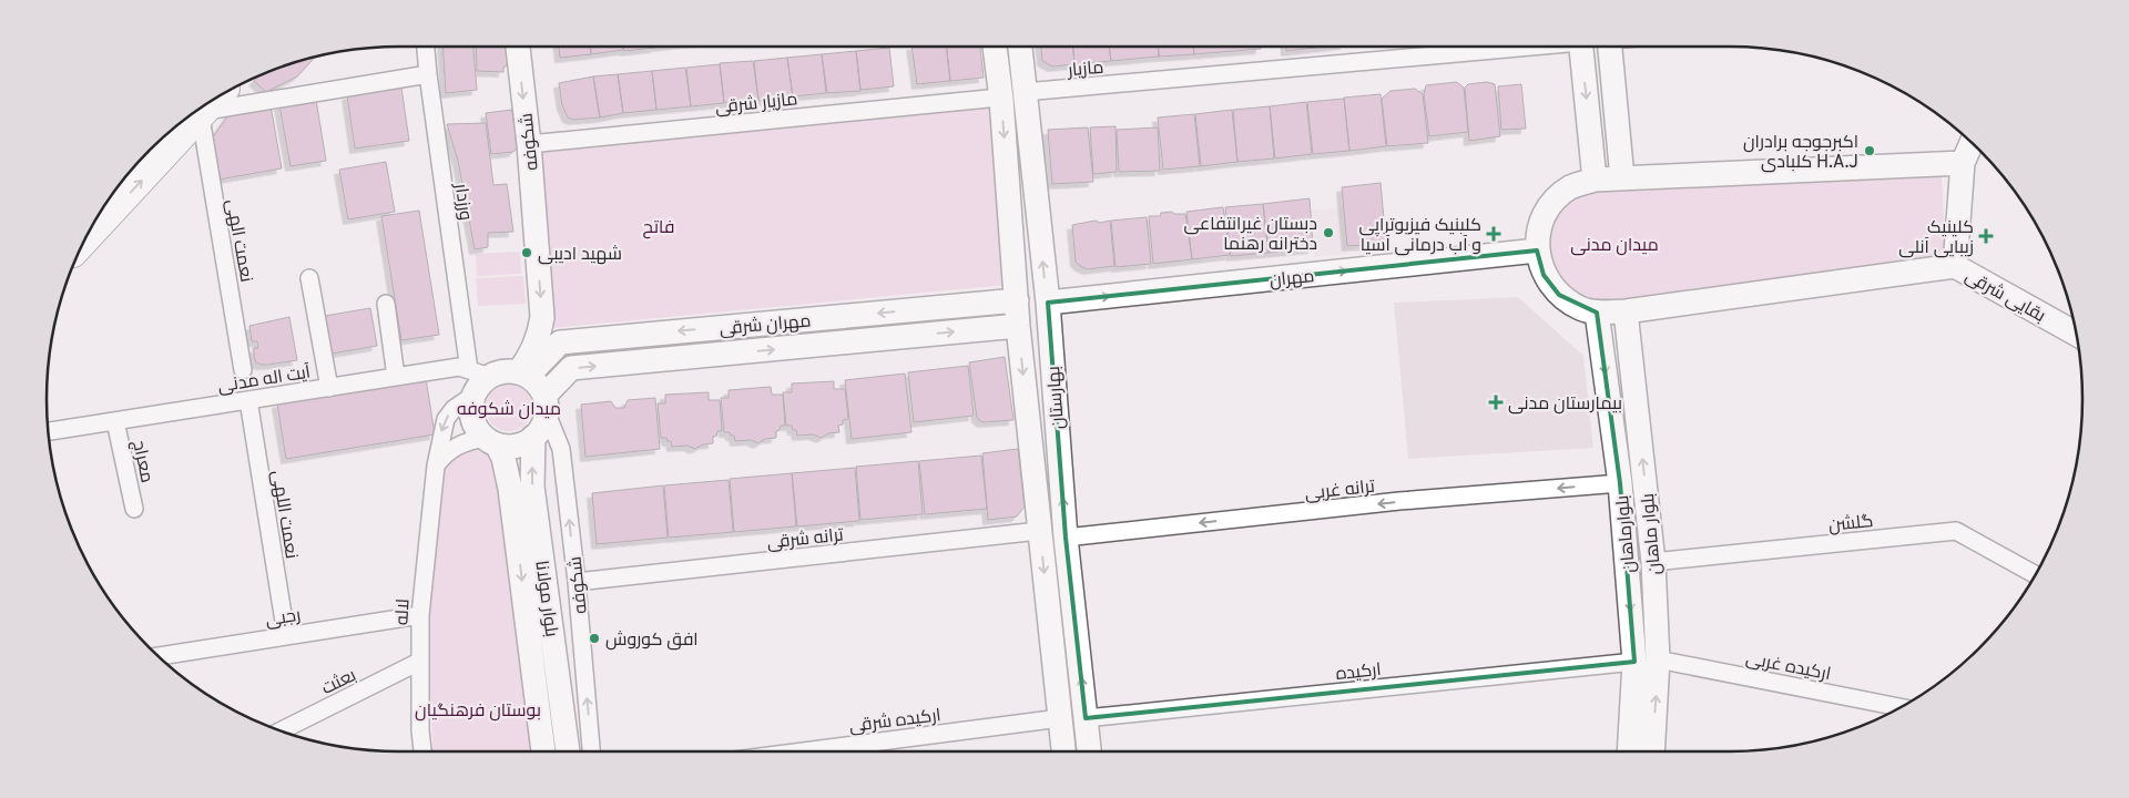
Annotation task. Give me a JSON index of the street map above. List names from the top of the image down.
{
  "streets": {
    "main road": [
      "شکوفه",
      "مهران",
      "بقایى شرقی",
      "مهران شرقی",
      "بهارستان",
      "بلوارماهان",
      "بلوار ماهان",
      "بلوار مولانا"
    ],
    "street": [
      "مازیار",
      "مازیار شرقی",
      "ورزدار",
      "نعمت الهی",
      "آیت اله مدنی",
      "معراج",
      "ترانه غربی",
      "نعمت اللهی",
      "گلشن",
      "ترانه شرقی",
      "لاله",
      "رجبی",
      "ارکیده غربی",
      "ارکیده",
      "بعثت",
      "ارکیده شرقی"
    ]
  },
  "crossings": [
    ["مازیار", "بهارستان"],
    ["مازیار شرقی", "شکوفه"],
    ["شکوفه", "ورزدار"],
    ["شکوفه", "مهران شرقی"],
    ["شکوفه", "آیت اله مدنی"],
    ["شکوفه", "ترانه شرقی"],
    ["شکوفه", "بلوار مولانا"],
    ["شکوفه", "لاله"],
    ["ورزدار", "مهران شرقی"],
    ["ورزدار", "آیت اله مدنی"],
    ["ورزدار", "بلوار مولانا"],
    ["ورزدار", "لاله"],
    ["مهران", "بهارستان"],
    ["مهران شرقی", "آیت اله مدنی"],
    ["مهران شرقی", "بهارستان"],
    ["مهران شرقی", "بلوار مولانا"],
    ["مهران شرقی", "لاله"],
    ["آیت اله مدنی", "معراج"],
    ["آیت اله مدنی", "نعمت اللهی"],
    ["آیت اله مدنی", "بلوار مولانا"],
    ["آیت اله مدنی", "لاله"],
    ["بهارستان", "ترانه غربی"],
    ["بهارستان", "ترانه شرقی"],
    ["بهارستان", "ارکیده"],
    ["بهارستان", "ارکیده شرقی"],
    ["ترانه غربی", "بلوارماهان"],
    ["نعمت اللهی", "رجبی"],
    ["گلشن", "بلوار ماهان"],
    ["بلوارماهان", "بلوار ماهان"],
    ["بلوارماهان", "ارکیده غربی"],
    ["بلوارماهان", "ارکیده"],
    ["بلوار ماهان", "ارکیده غربی"],
    ["بلوار ماهان", "ارکیده"],
    ["بلوار مولانا", "لاله"],
    ["لاله", "رجبی"],
    ["لاله", "بعثت"],
    ["ارکیده غربی", "ارکیده"]
  ],
  "one_way": [
    "مهران",
    "ترانه غربی",
    "بلوارماهان",
    "بلوار ماهان"
  ],
  "parks": [
    "فاتح",
    "میدان مدنی",
    "میدان شکوفه",
    "بوستان فرهنگیان"
  ],
  "places": {
    "other": [
      "اکبرجوجه برادران کلبادی H.A.J",
      "دبستان غیرانتفاعی دخترانه رهنما",
      "شهید ادیبی",
      "افق کوروش"
    ],
    "health": ["کلینیک فیزیوتراپی و آب درمانی آسیا", "کلینیک زیبایی آنلی", "بیمارستان مدنی"]
  }
}
